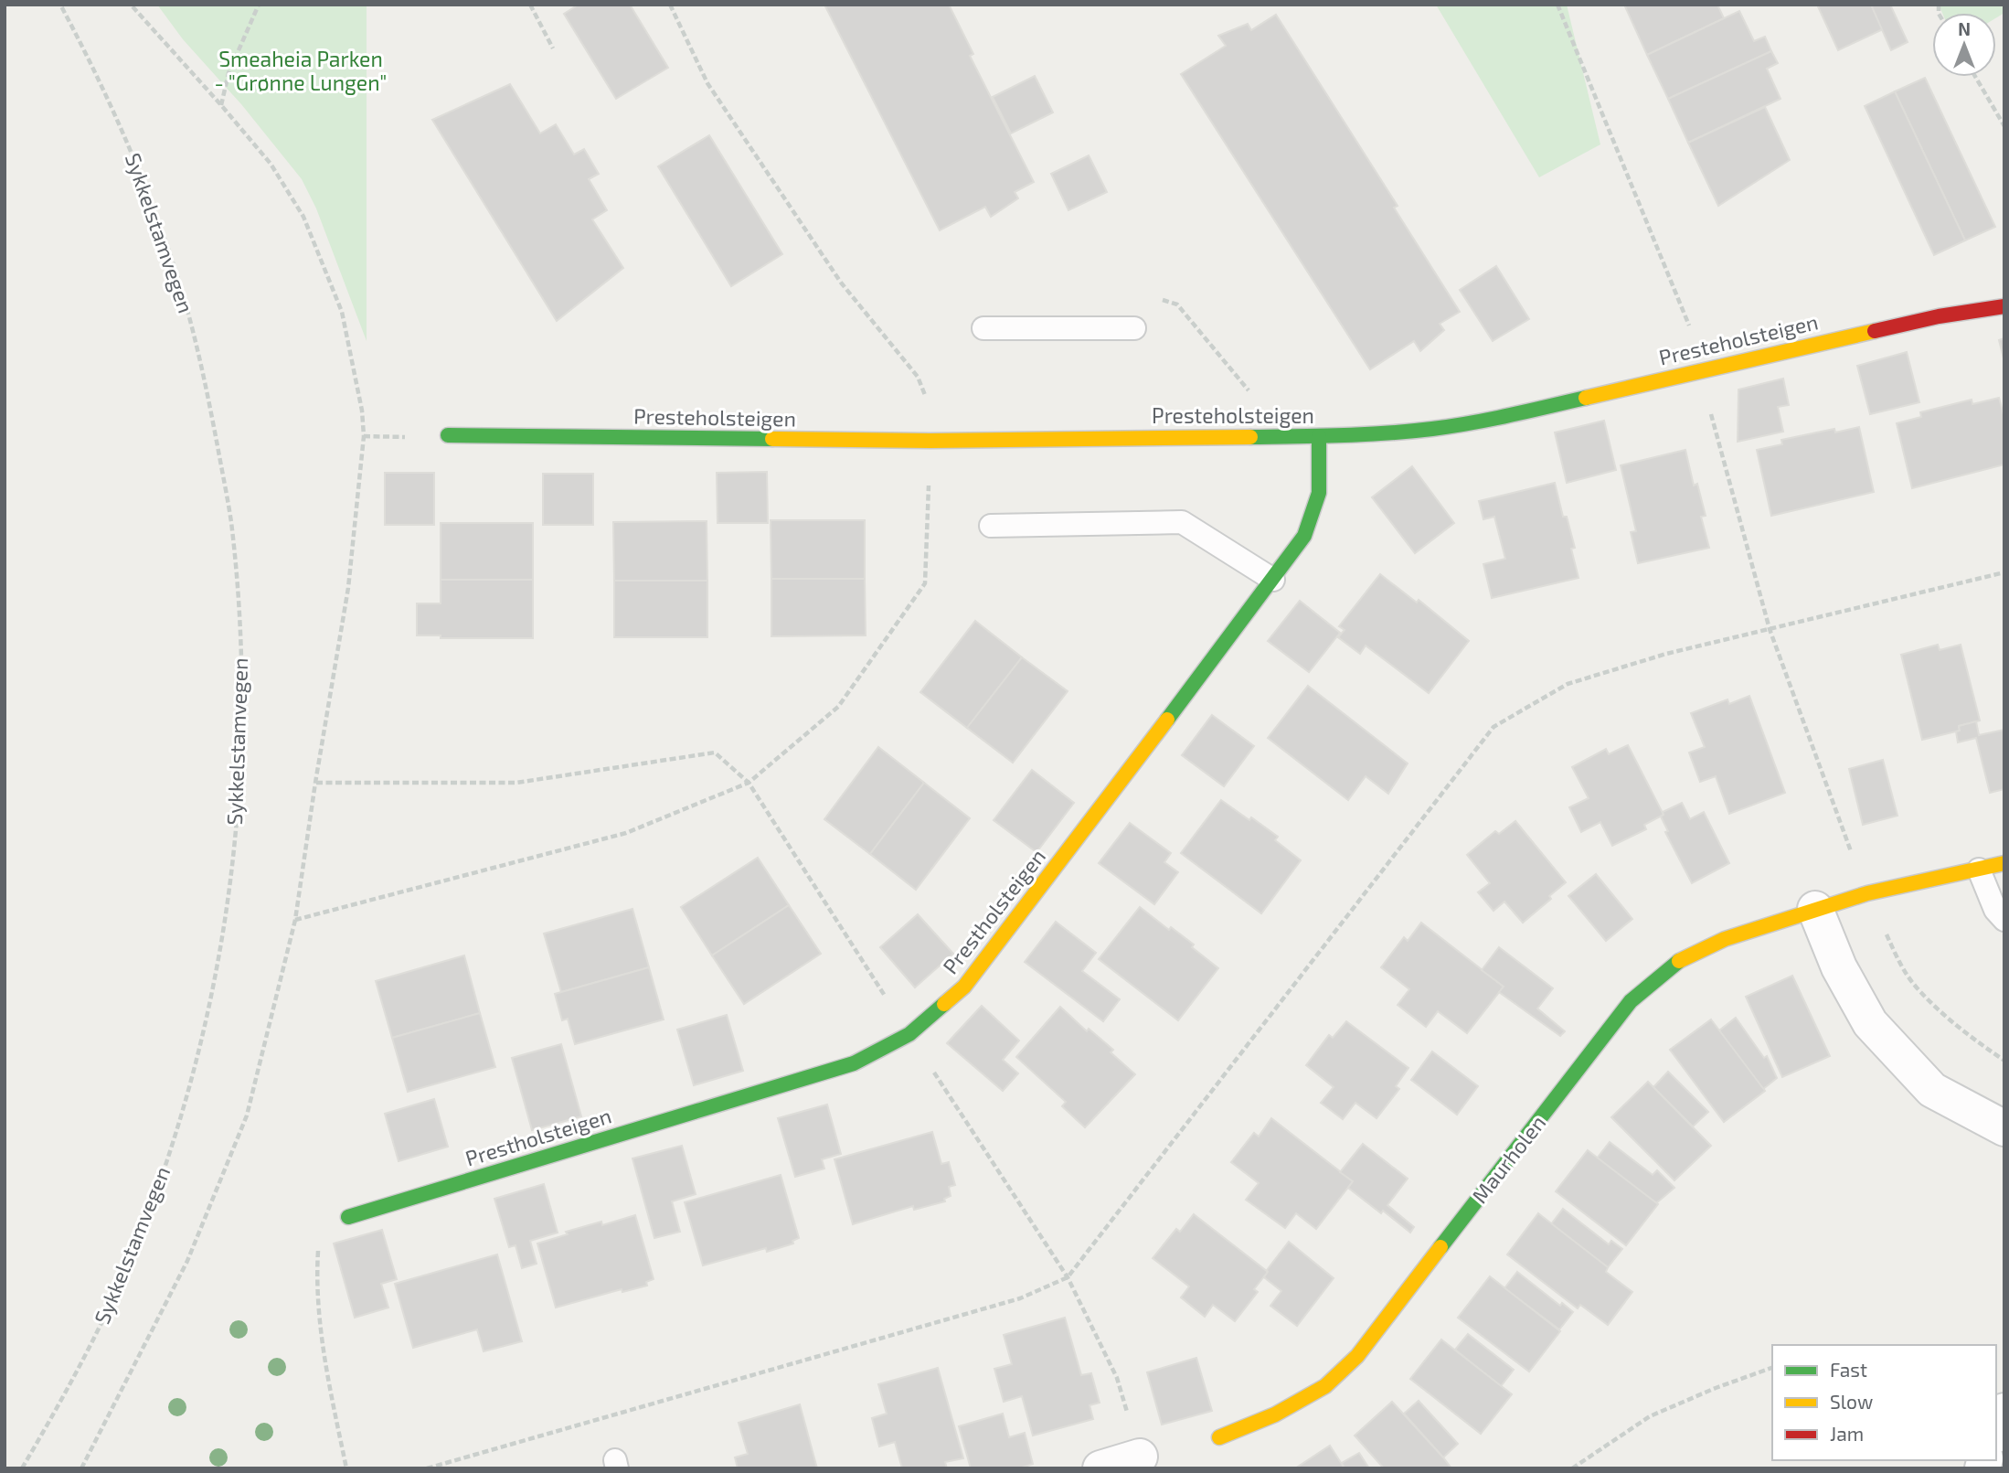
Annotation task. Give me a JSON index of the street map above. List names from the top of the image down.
{
  "streets": {
    "street": ["Presteholsteigen", "Prestholsteigen", "Maurholen"],
    "path": ["Sykkelstamvegen"]
  },
  "crossings": [
    ["Presteholsteigen", "Prestholsteigen"]
  ],
  "parks": ["Smeaheia Parken - \"Grønne Lungen\""],
  "legend": ["Fast", "Slow", "Jam"],
  "north": "top"
}
